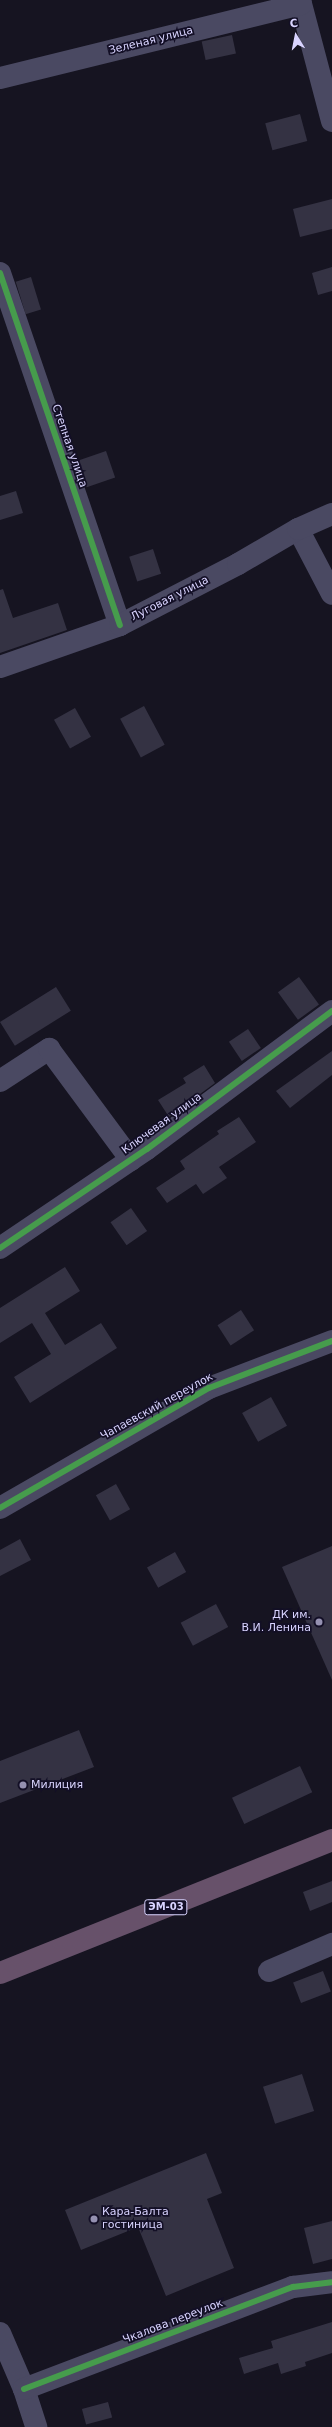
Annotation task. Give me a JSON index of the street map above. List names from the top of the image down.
{
  "streets": {
    "highway": ["ЭМ-03"],
    "street": [
      "Зеленая улица",
      "Степная улица",
      "Луговая улица",
      "Ключевая улица",
      "Чапаевский переулок",
      "Чкалова переулок"
    ]
  },
  "crossings": [
    ["Степная улица", "Луговая улица"]
  ],
  "places": ["ДК им. В.И. Ленина", "Милиция", "Кара-Балта гостиница"],
  "north": "top"
}
